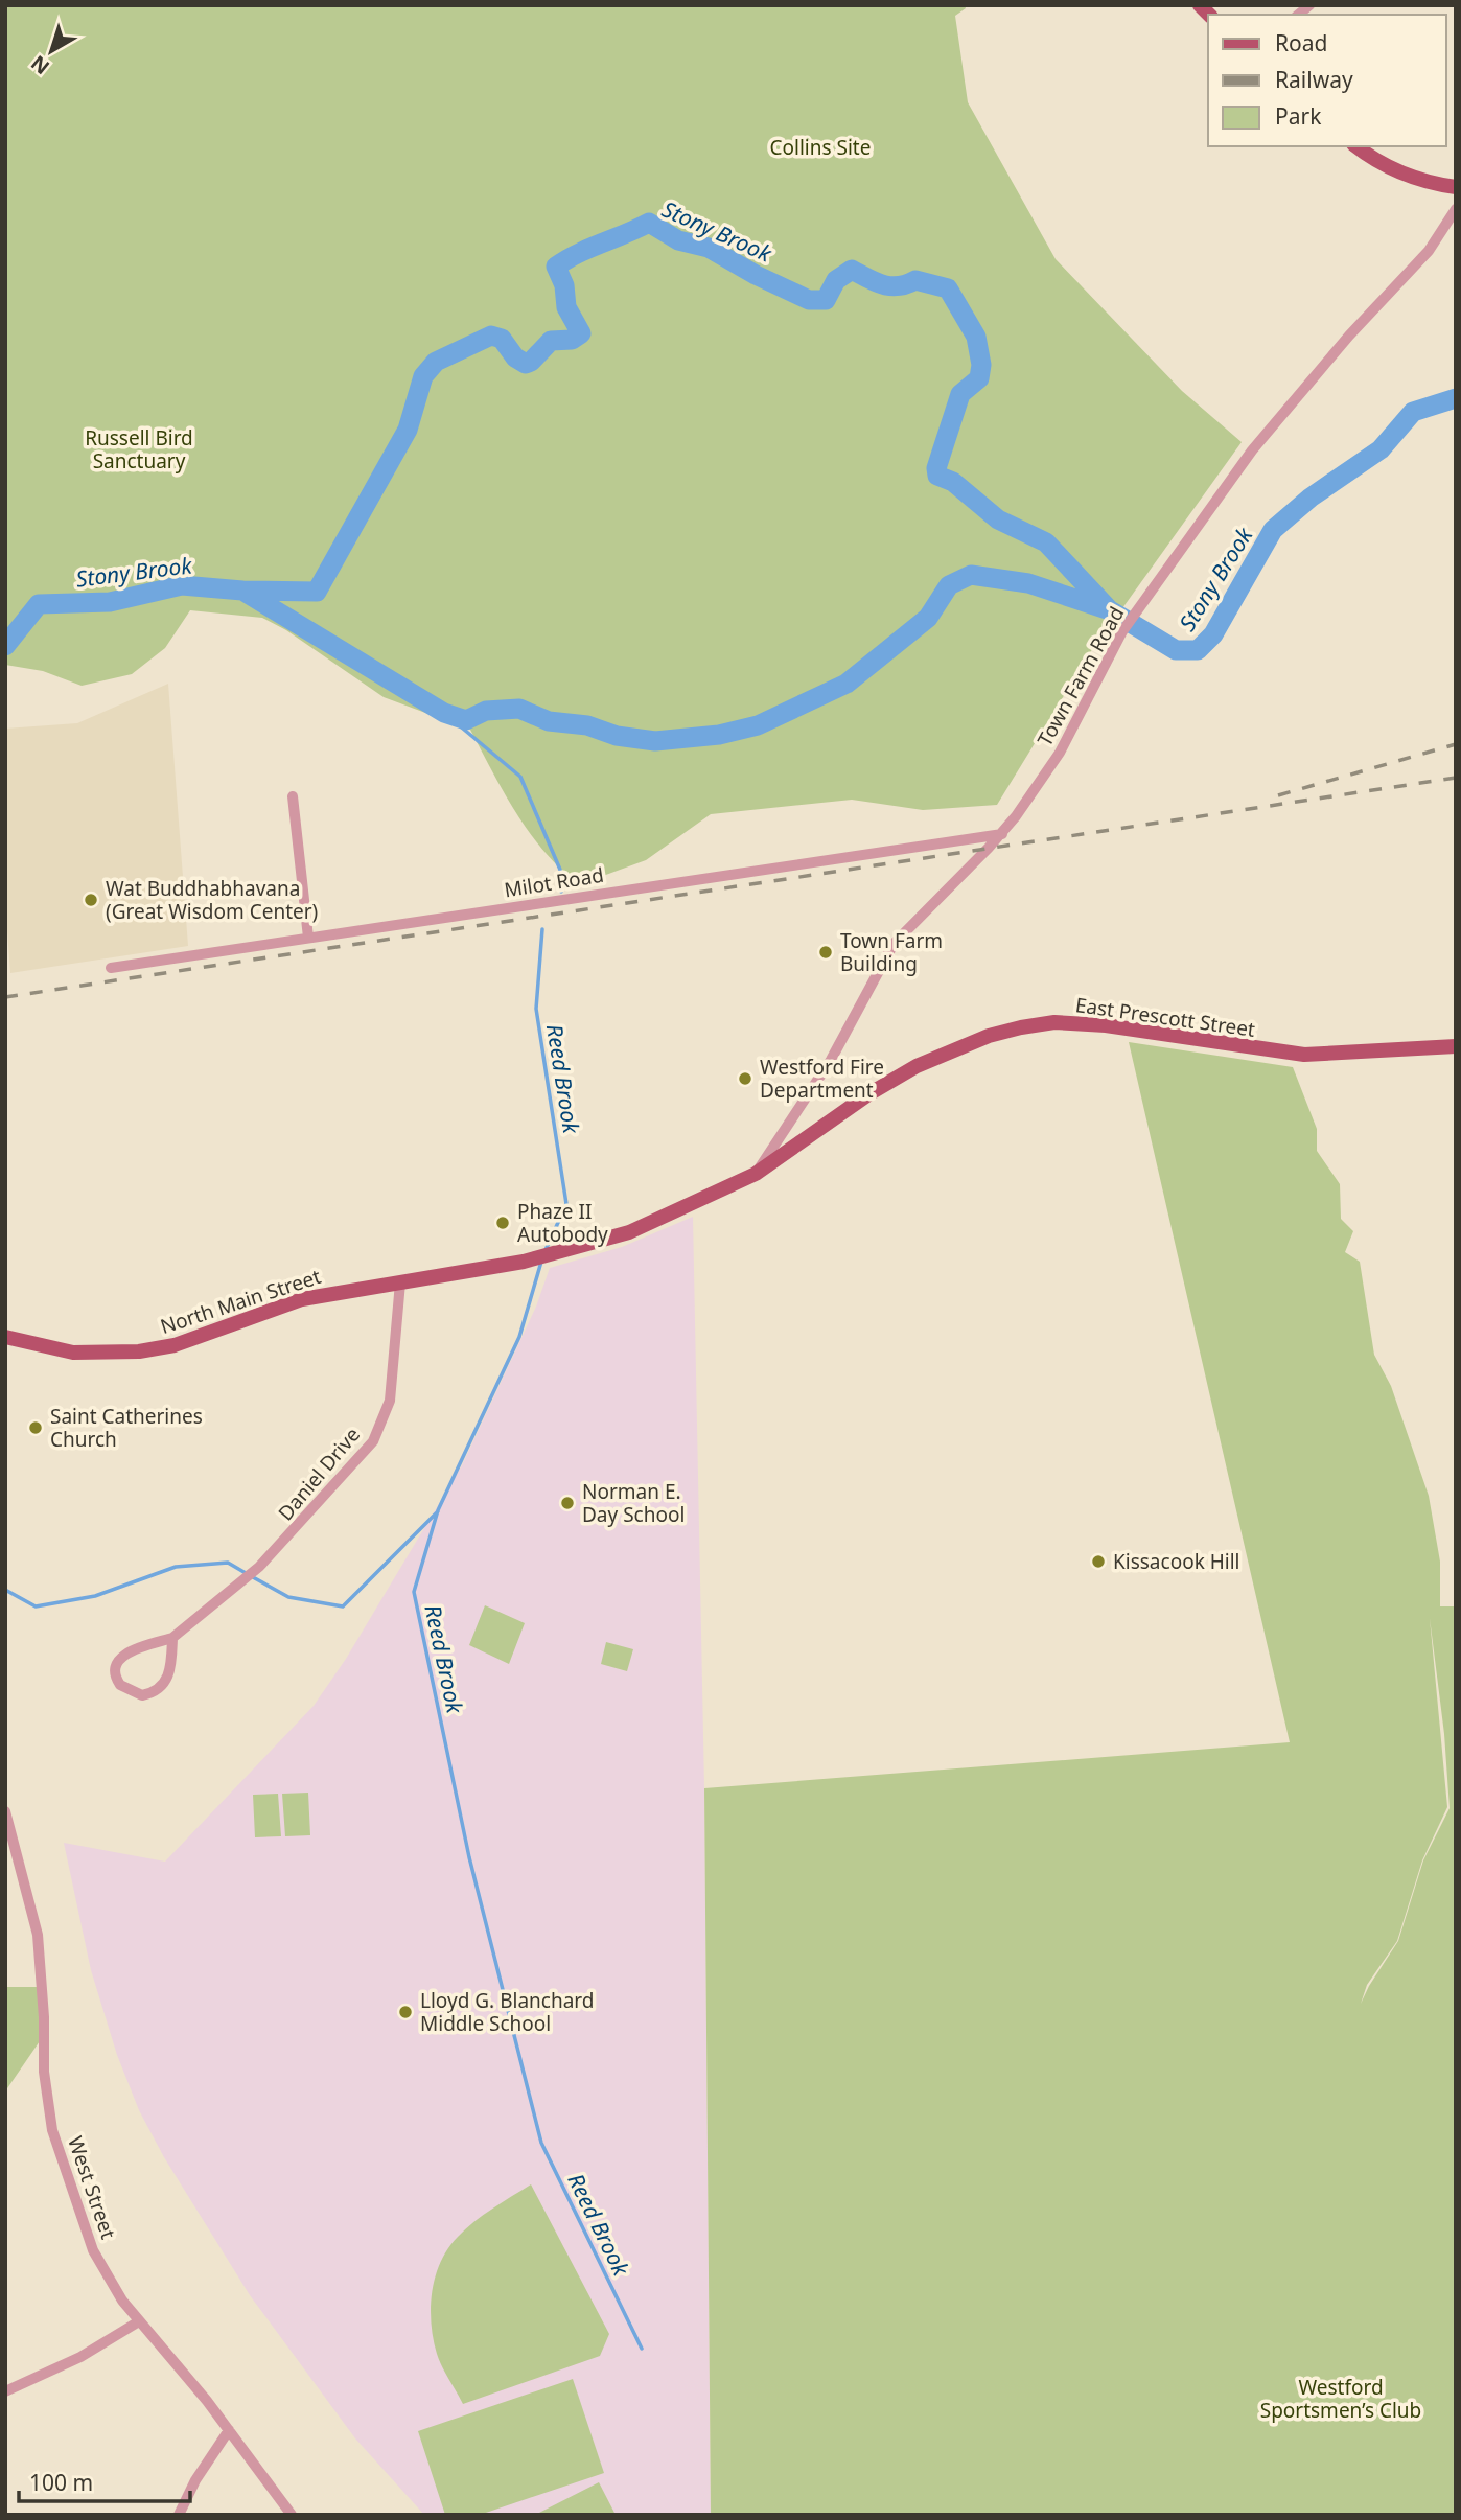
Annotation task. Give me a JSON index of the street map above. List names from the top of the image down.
{
  "streets": {
    "main road": ["East Prescott Street", "North Main Street"],
    "street": [
      "Town Farm Road",
      "Milot Road",
      "Daniel Drive",
      "West Street"
    ]
  },
  "crossings": [
    ["Town Farm Road", "Milot Road"],
    ["Town Farm Road", "East Prescott Street"],
    ["East Prescott Street", "North Main Street"],
    ["East Prescott Street", "Daniel Drive"],
    ["North Main Street", "Daniel Drive"]
  ],
  "water": ["Stony Brook", "Reed Brook"],
  "parks": ["Collins Site", "Russell Bird Sanctuary", "Westford Sportsmen’s Club"],
  "places": [
    "Wat Buddhabhavana (Great Wisdom Center)",
    "Town Farm Building",
    "Westford Fire Department",
    "Phaze II Autobody",
    "Saint Catherines Church",
    "Norman E. Day School",
    "Kissacook Hill",
    "Lloyd G. Blanchard Middle School"
  ],
  "legend": ["Road", "Railway", "Park"],
  "scale_bar": "100 m",
  "north": "bottom left"
}
